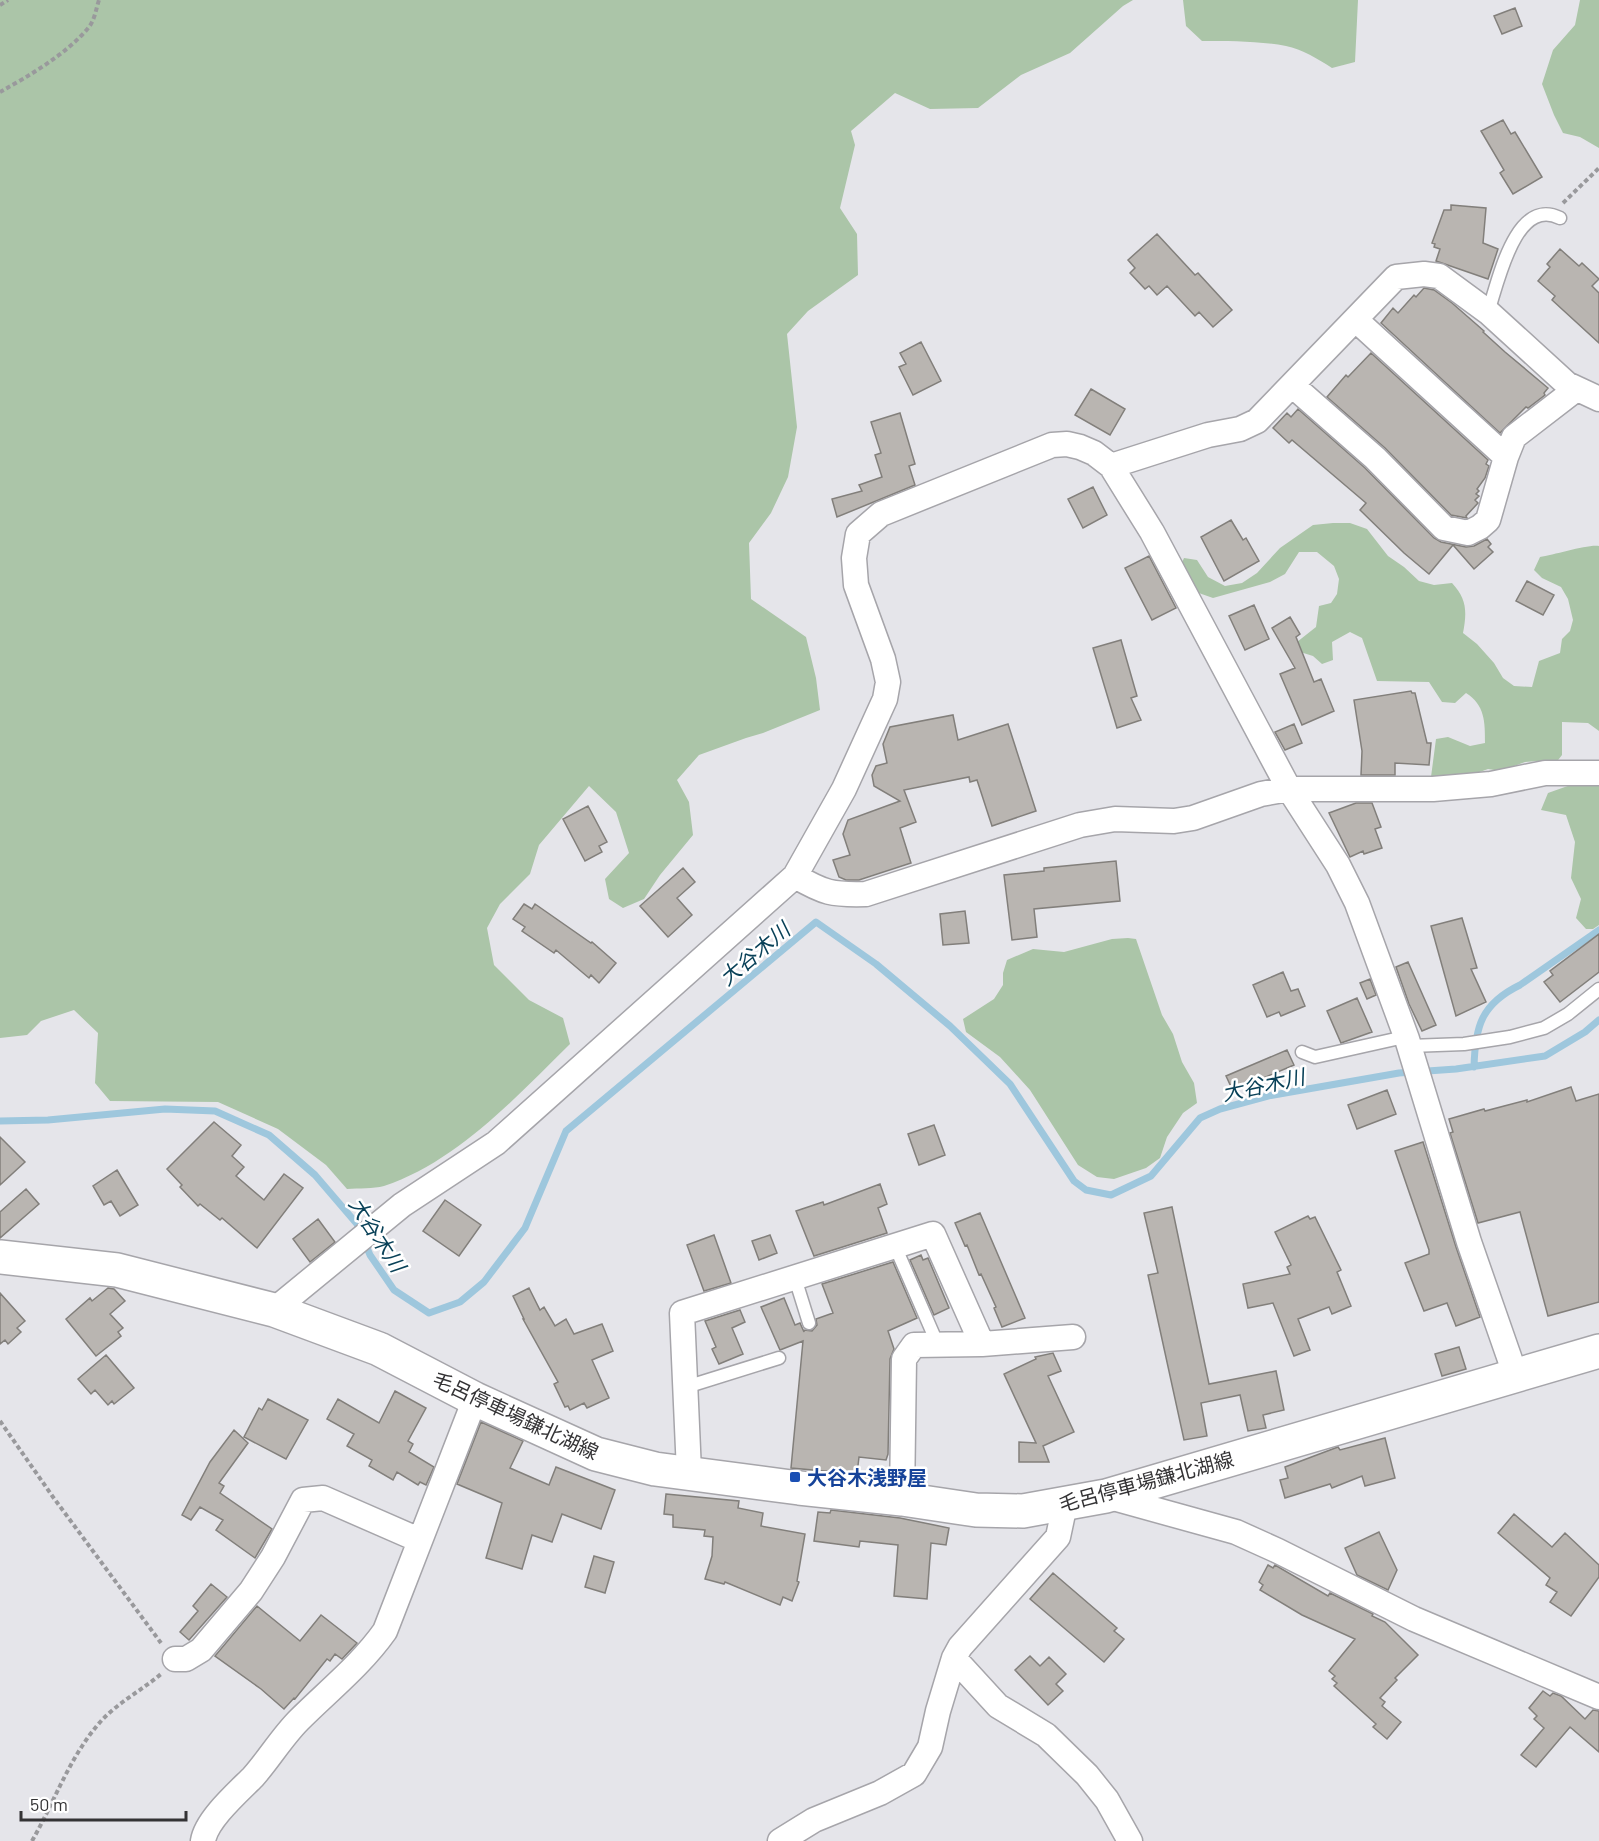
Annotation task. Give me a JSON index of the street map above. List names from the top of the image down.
{
  "streets": {
    "main road": ["毛呂停車場鎌北湖線"]
  },
  "water": ["大谷木川"],
  "places": {
    "transit": ["大谷木浅野屋"]
  },
  "scale_bar": "50 m"
}
